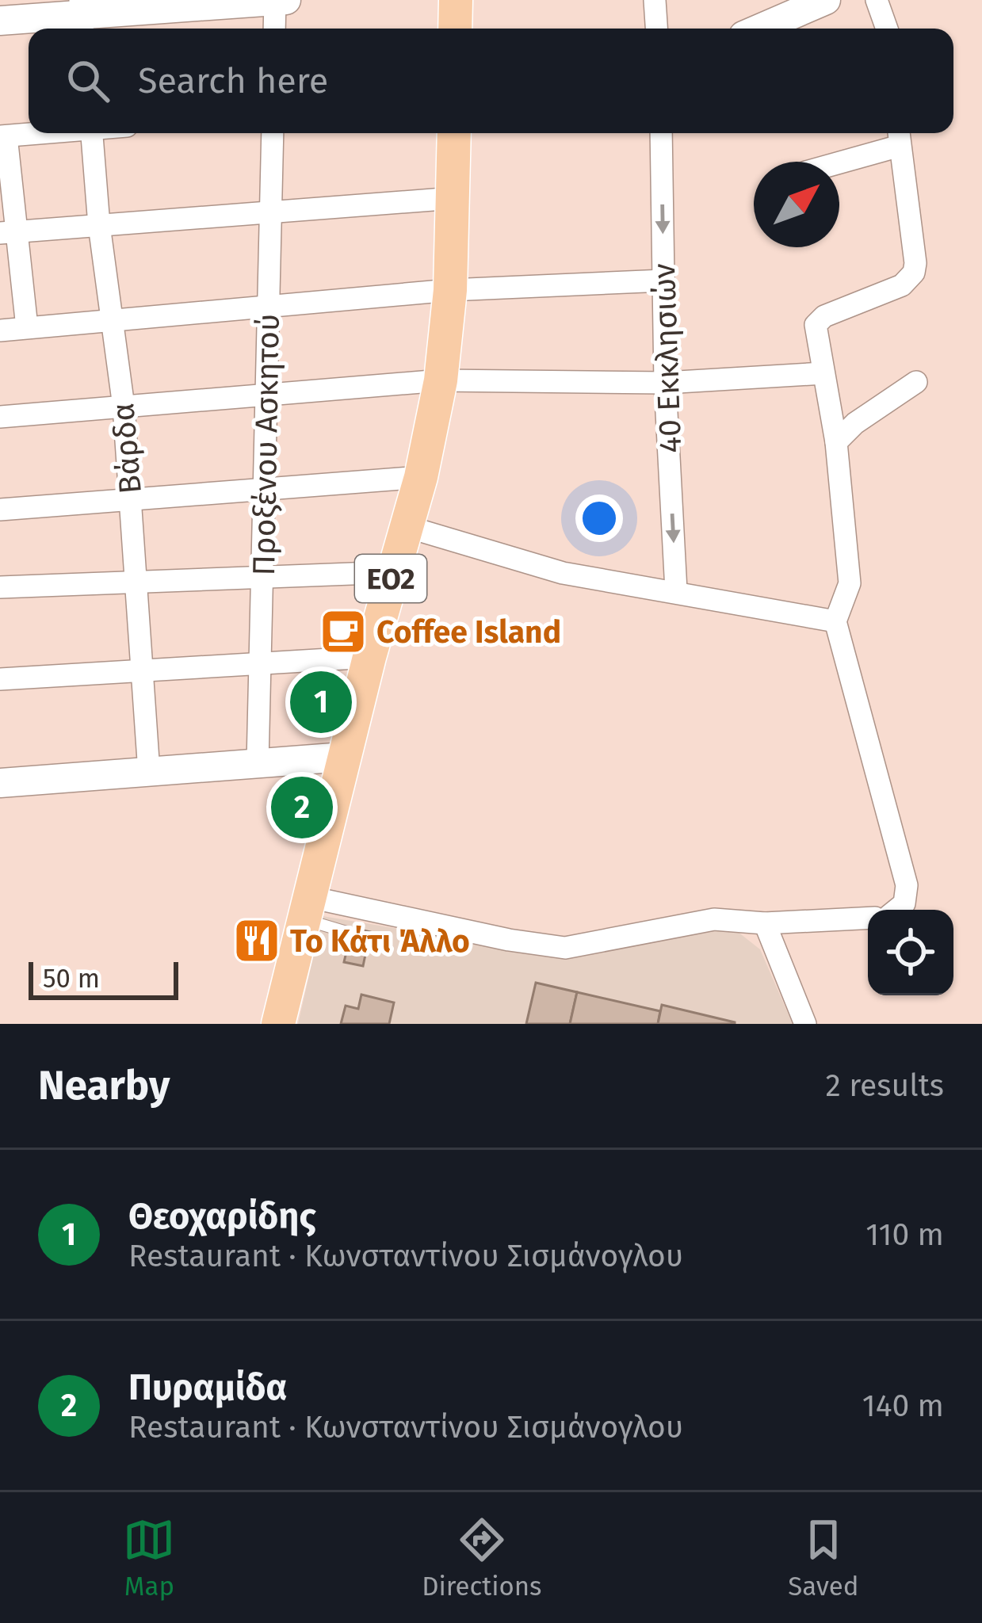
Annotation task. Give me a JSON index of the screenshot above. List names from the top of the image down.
{
  "streets": {
    "main road": ["ΕΟ2"],
    "street": ["40 Εκκλησιών", "Προξένου Ασκητού", "Βάρδα"]
  },
  "places": {
    "cafe": ["Coffee Island"],
    "restaurant": ["Το Κάτι Άλλο"]
  },
  "scale_bar": "50 m",
  "north": "top right",
  "page": {
    "search": "Search here",
    "pins": ["1", "2"],
    "scale": "50 m",
    "heading": ["Nearby", "2 results"],
    "list": [
      {
        "mark": "1",
        "name": "Θεοχαρίδης",
        "note": "Restaurant · Κωνσταντίνου Σισμάνογλου",
        "value": "110 m"
      },
      {
        "mark": "2",
        "name": "Πυραμίδα",
        "note": "Restaurant · Κωνσταντίνου Σισμάνογλου",
        "value": "140 m"
      }
    ],
    "nav": ["Map", "Directions", "Saved"]
  }
}
